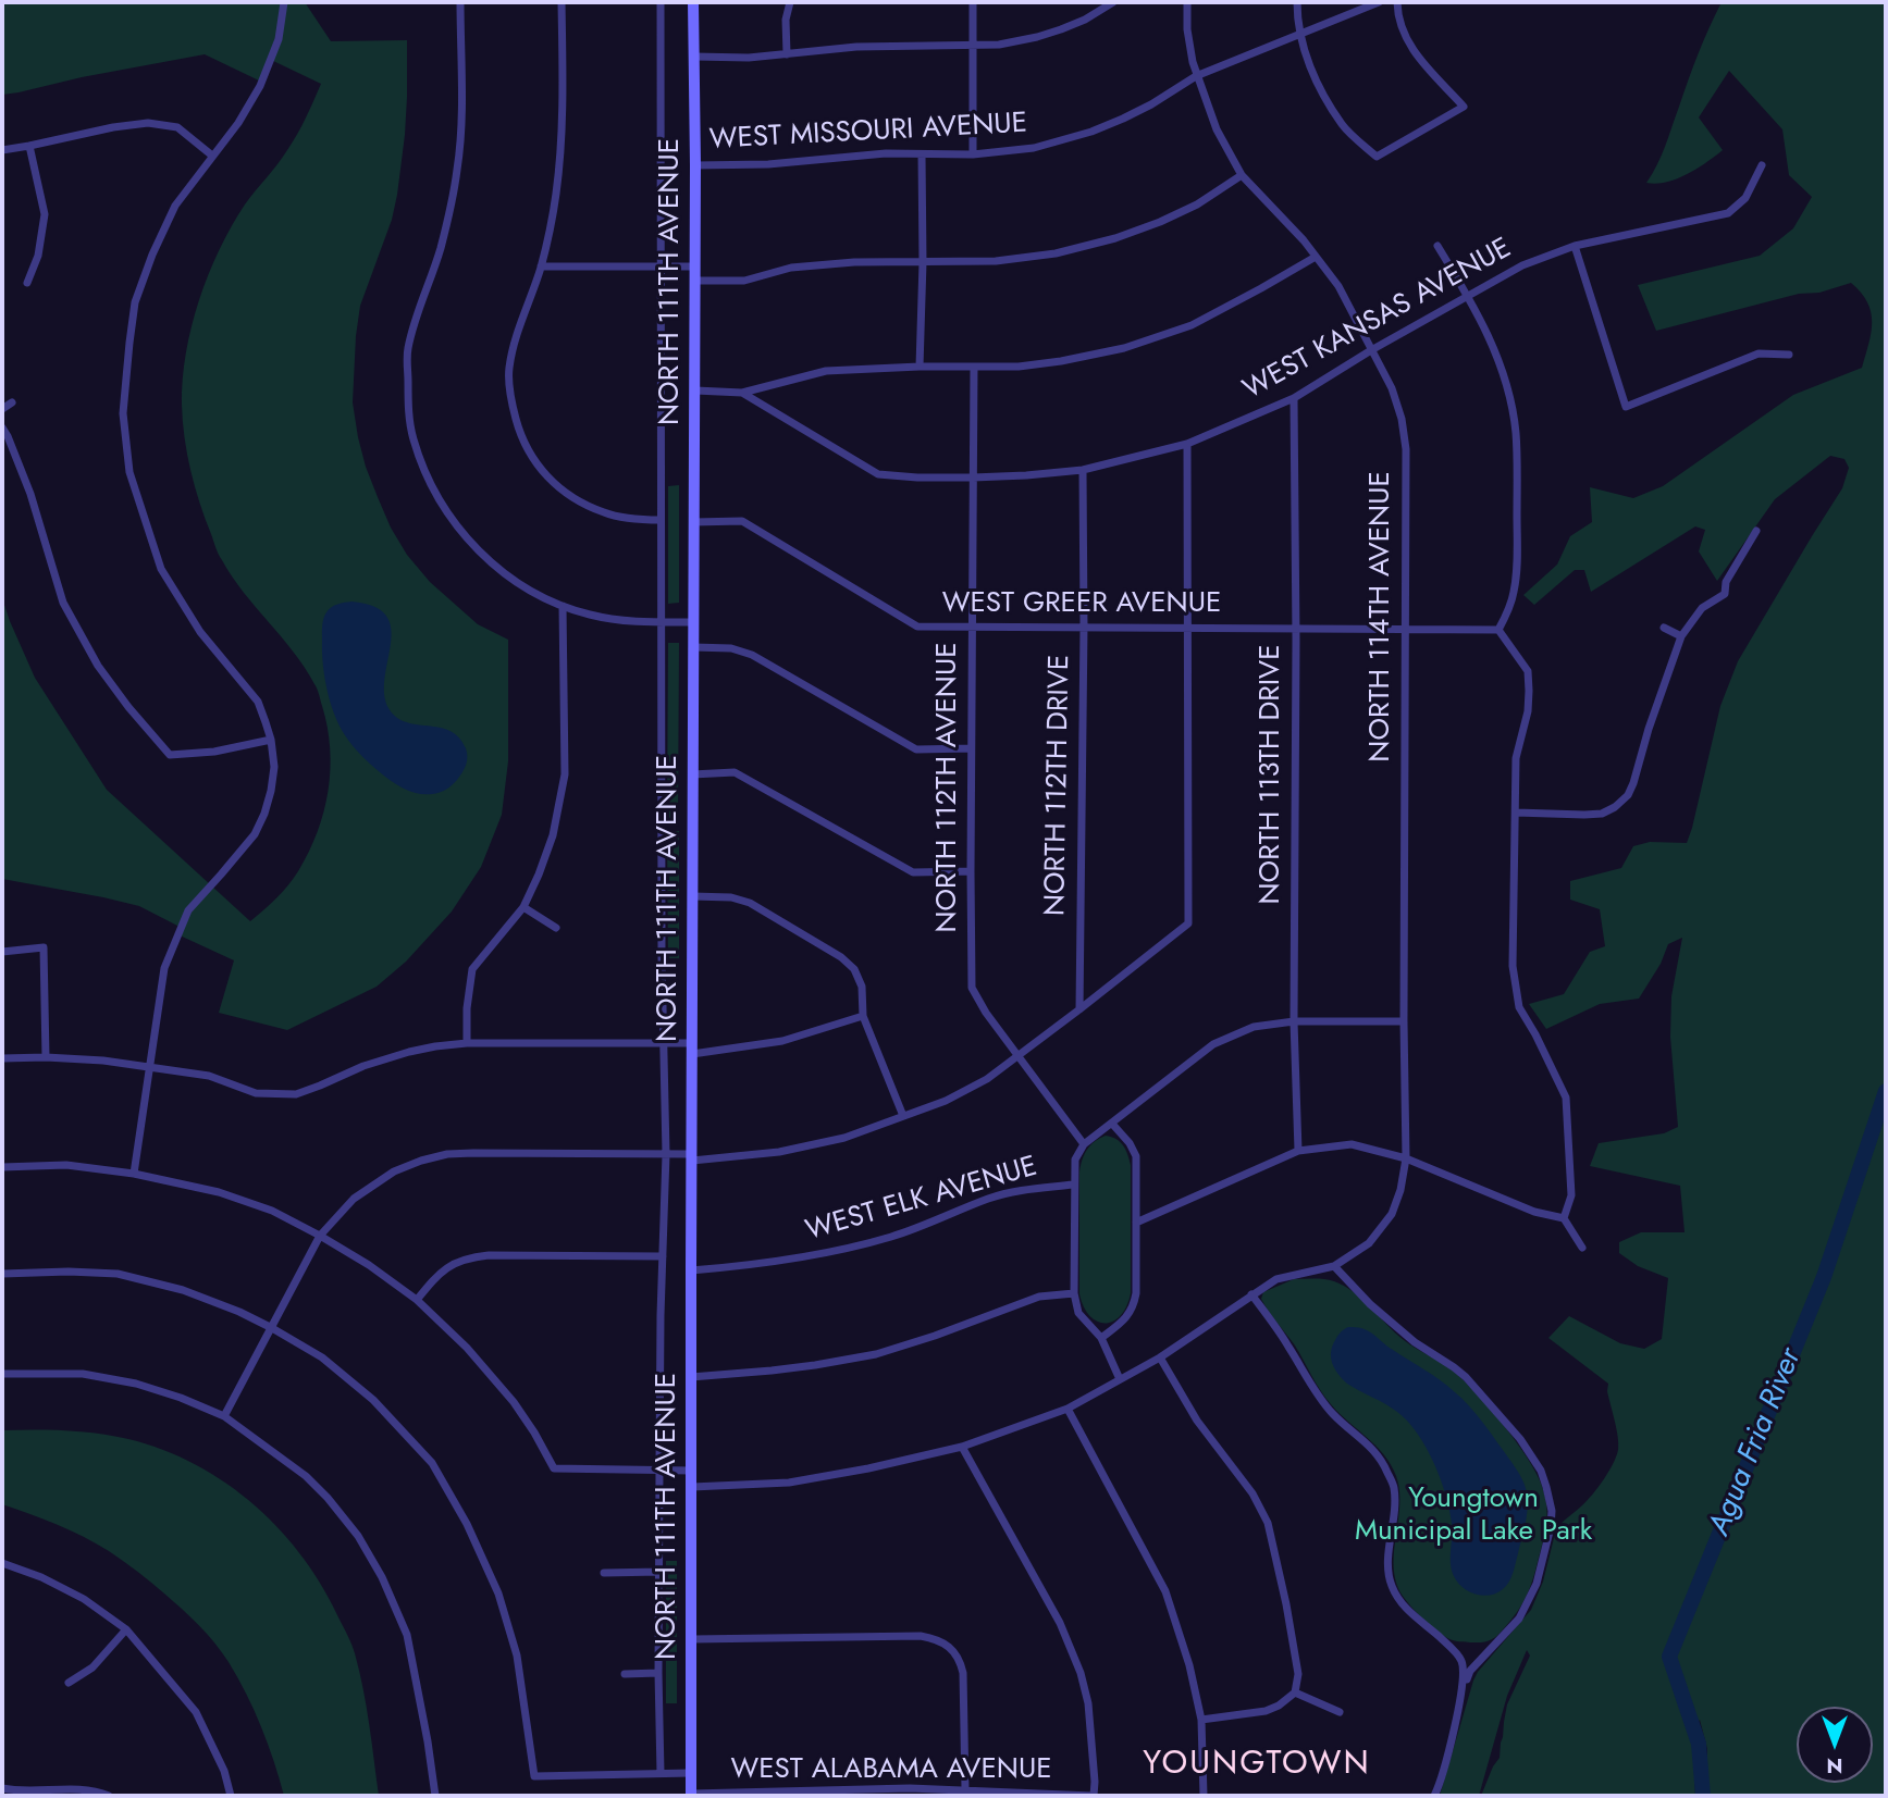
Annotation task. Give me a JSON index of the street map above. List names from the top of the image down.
{
  "streets": {
    "street": [
      "WEST MISSOURI AVENUE",
      "NORTH 111TH AVENUE",
      "WEST KANSAS AVENUE",
      "WEST GREER AVENUE",
      "NORTH 114TH AVENUE",
      "NORTH 113TH DRIVE",
      "NORTH 112TH DRIVE",
      "NORTH 112TH AVENUE",
      "WEST ELK AVENUE",
      "WEST ALABAMA AVENUE"
    ]
  },
  "crossings": [
    ["WEST MISSOURI AVENUE", "NORTH 111TH AVENUE"],
    ["WEST MISSOURI AVENUE", "NORTH 114TH AVENUE"],
    ["NORTH 111TH AVENUE", "WEST KANSAS AVENUE"],
    ["NORTH 111TH AVENUE", "WEST GREER AVENUE"],
    ["NORTH 111TH AVENUE", "WEST ELK AVENUE"],
    ["NORTH 111TH AVENUE", "WEST ALABAMA AVENUE"],
    ["WEST KANSAS AVENUE", "NORTH 114TH AVENUE"],
    ["WEST KANSAS AVENUE", "NORTH 113TH DRIVE"],
    ["WEST KANSAS AVENUE", "NORTH 112TH DRIVE"],
    ["WEST KANSAS AVENUE", "NORTH 112TH AVENUE"],
    ["WEST GREER AVENUE", "NORTH 114TH AVENUE"],
    ["WEST GREER AVENUE", "NORTH 113TH DRIVE"],
    ["WEST GREER AVENUE", "NORTH 112TH DRIVE"],
    ["WEST GREER AVENUE", "NORTH 112TH AVENUE"]
  ],
  "districts": ["YOUNGTOWN"],
  "water": ["Agua Fria River"],
  "parks": ["Youngtown Municipal Lake Park"],
  "north": "bottom"
}
